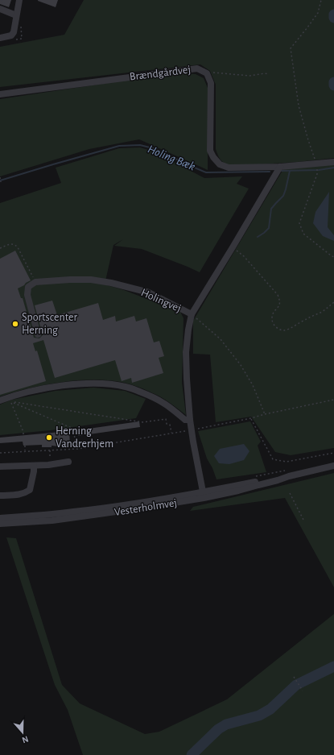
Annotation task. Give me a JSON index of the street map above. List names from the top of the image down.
{
  "streets": {
    "street": ["Brændgårdvej", "Holingvej", "Vesterholmvej"]
  },
  "crossings": [
    ["Brændgårdvej", "Holingvej"]
  ],
  "water": ["Holing Bæk"],
  "places": ["Sportscenter Herning", "Herning Vandrerhjem"],
  "north": "bottom"
}
